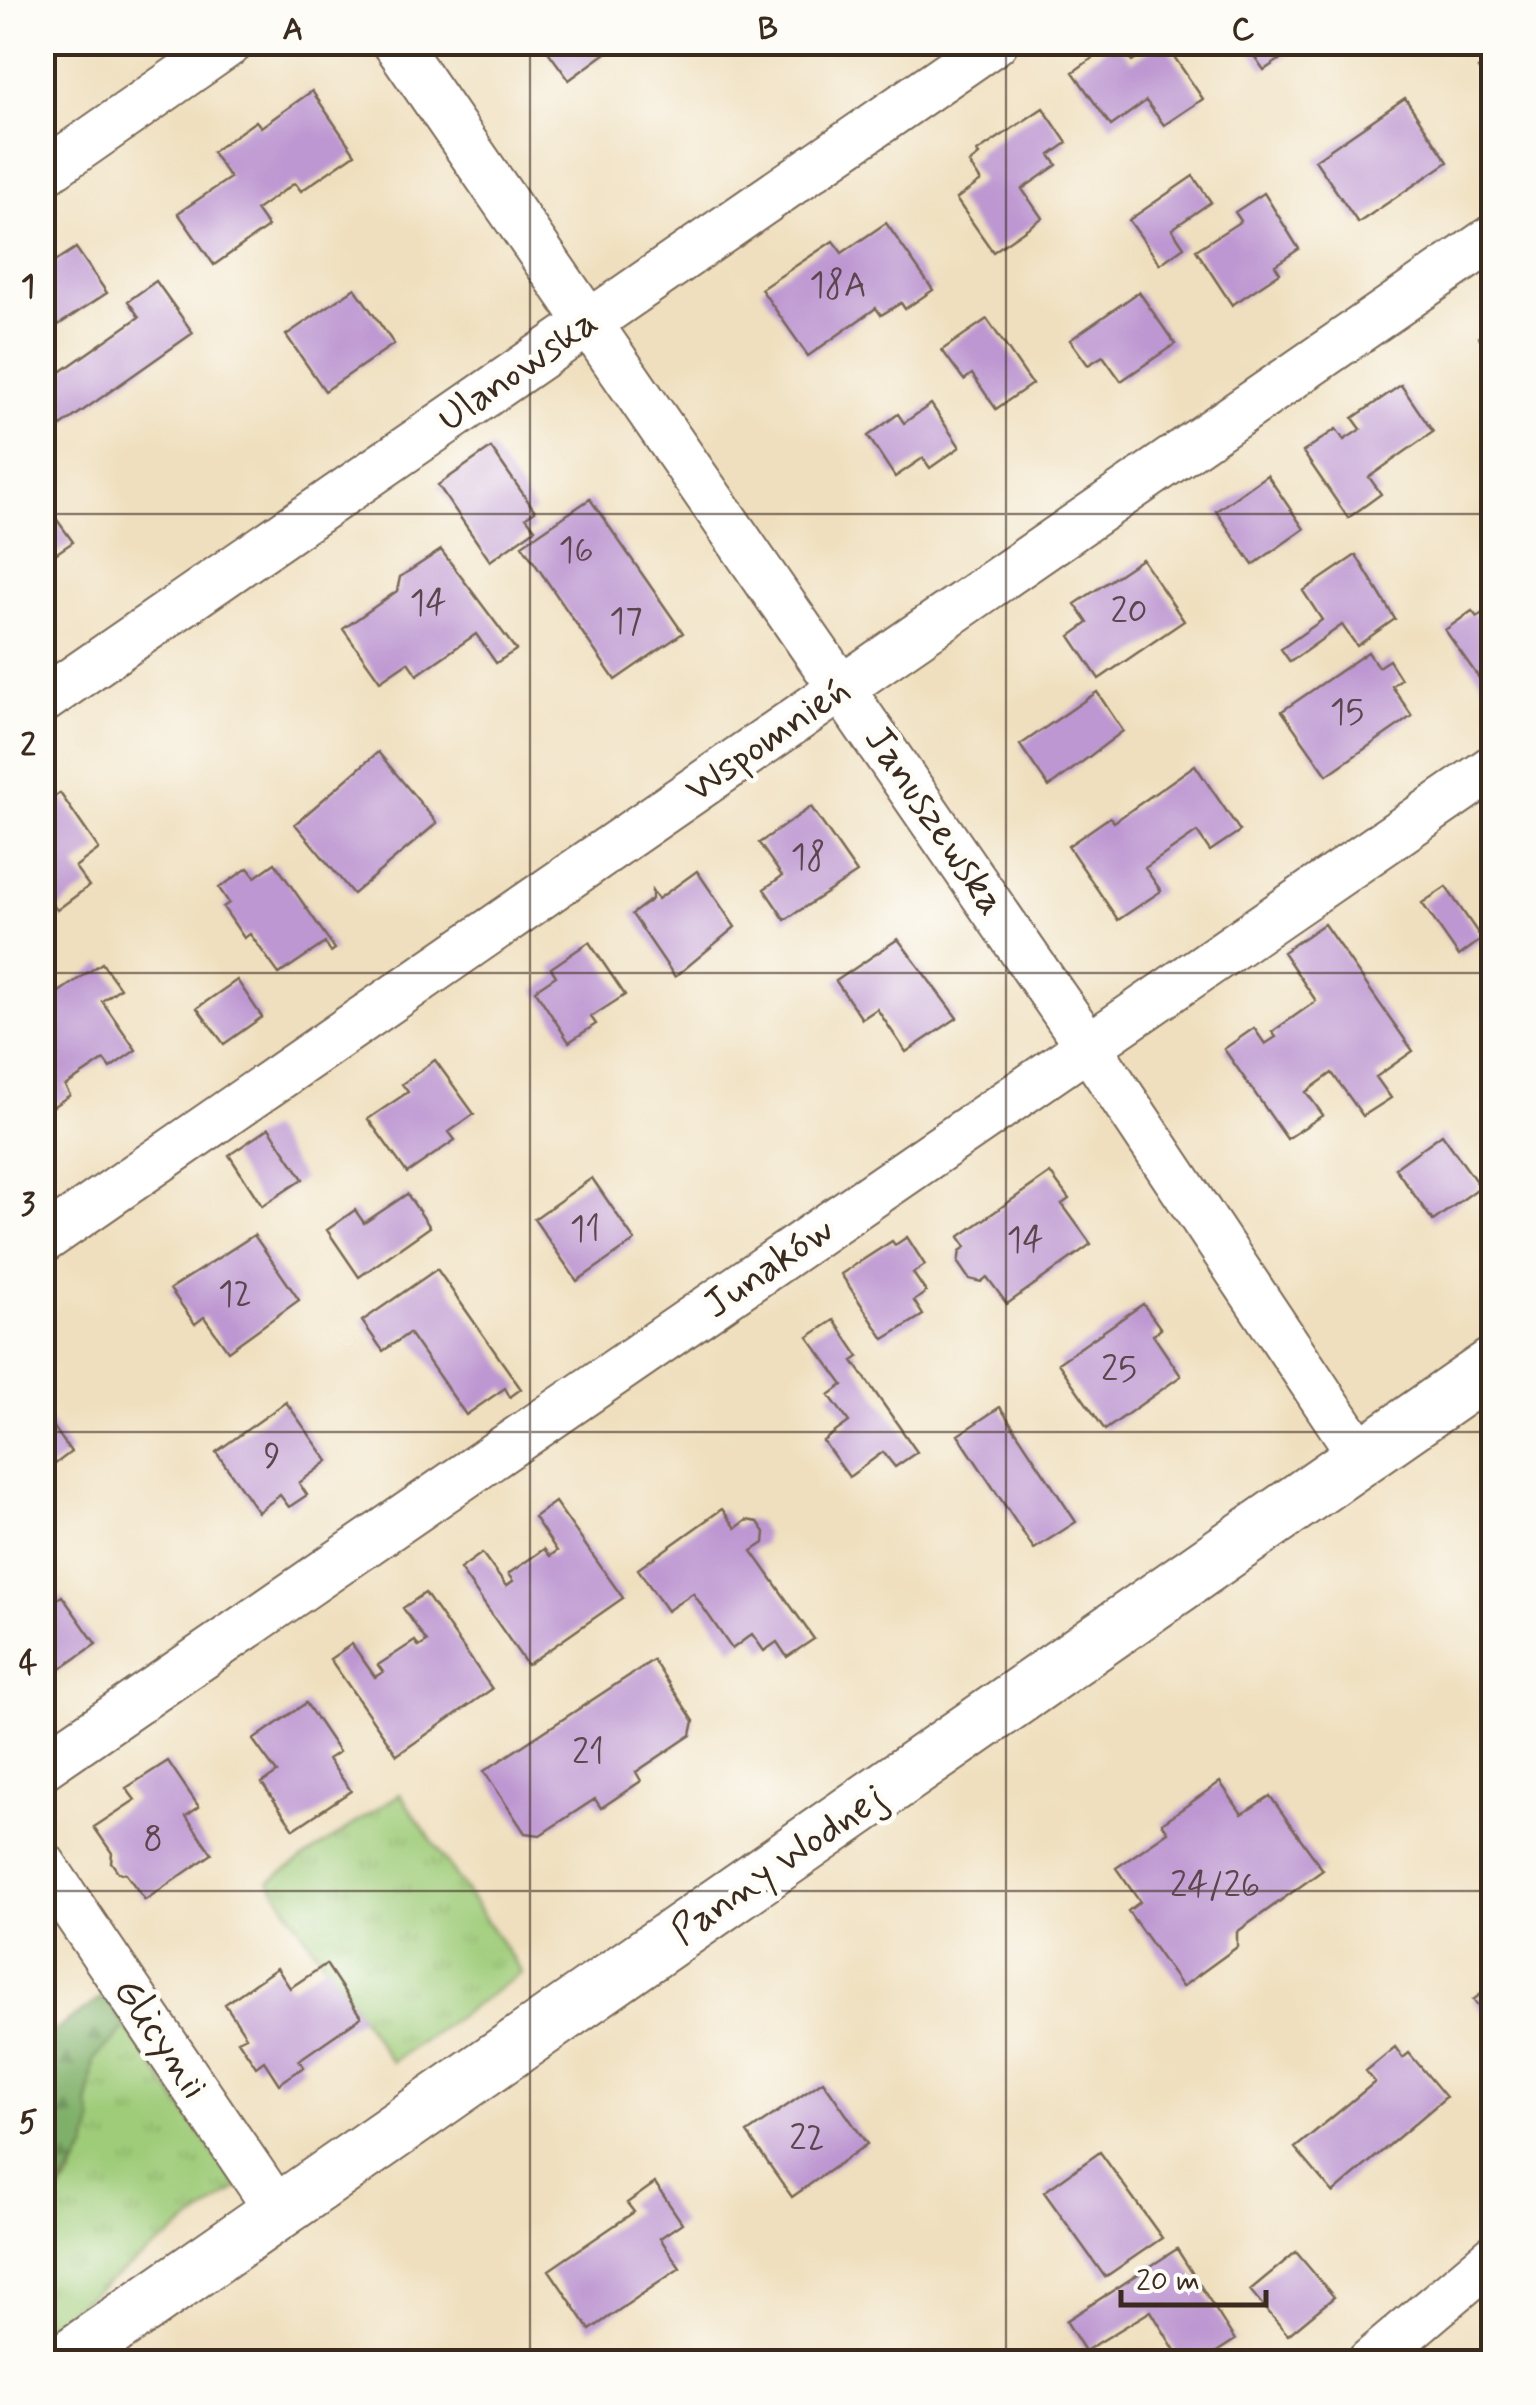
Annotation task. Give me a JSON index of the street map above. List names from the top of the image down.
{
  "streets": {
    "street": [
      "Ulanowska",
      "Wspomnień",
      "Januszewska",
      "Junaków",
      "Panny Wodnej",
      "Glicynii"
    ]
  },
  "crossings": [
    ["Ulanowska", "Januszewska"],
    ["Wspomnień", "Januszewska"],
    ["Januszewska", "Junaków"],
    ["Januszewska", "Panny Wodnej"],
    ["Panny Wodnej", "Glicynii"]
  ],
  "house_numbers": [
    "18A",
    "16",
    "14",
    "20",
    "17",
    "15",
    "18",
    "11",
    "14",
    "12",
    "25",
    "9",
    "21",
    "8",
    "24/26",
    "22"
  ],
  "scale_bar": "20 m",
  "grid": {
    "columns": ["A", "B", "C"],
    "rows": [
      "1",
      "2",
      "3",
      "4",
      "5"
    ]
  }
}
